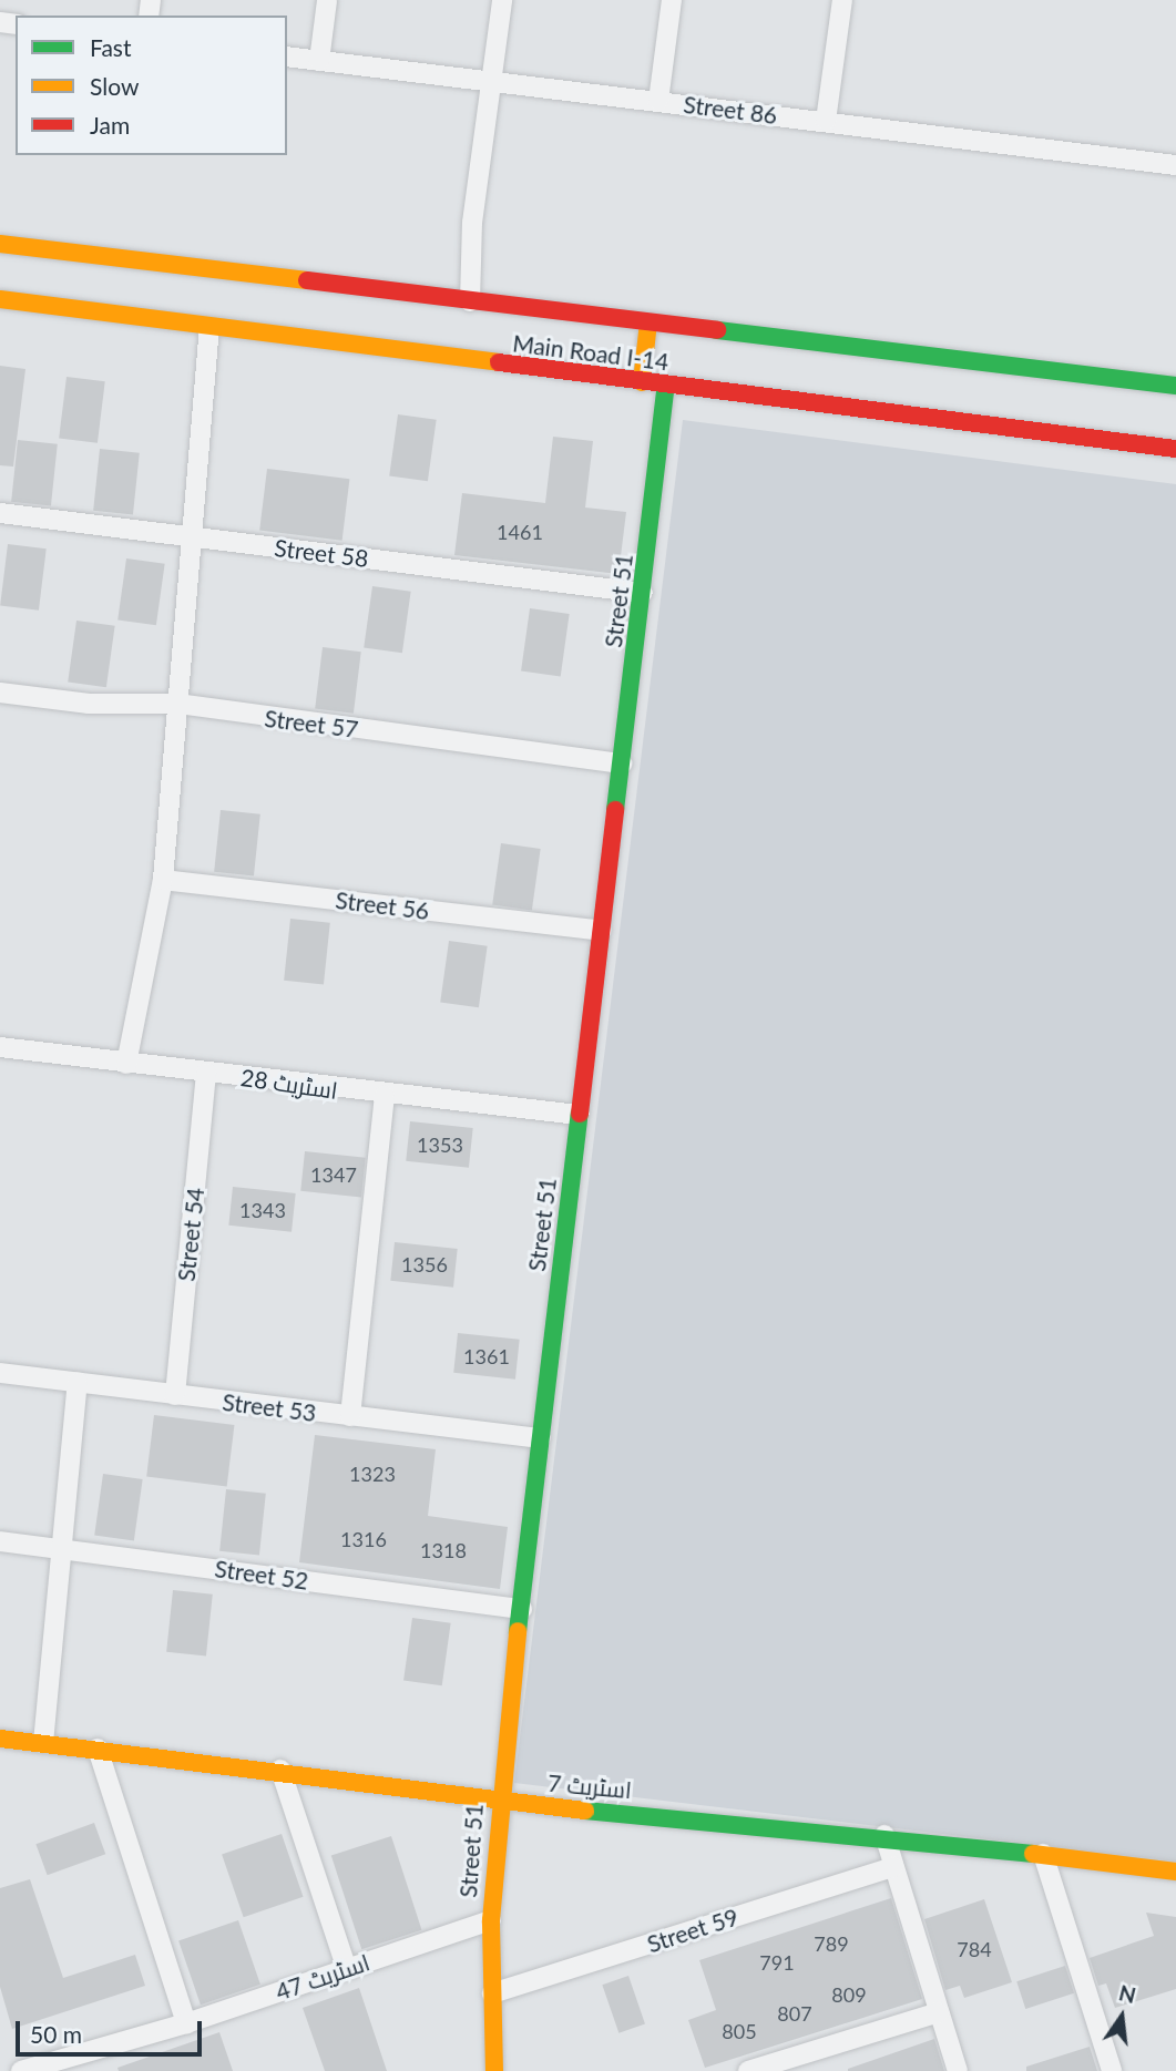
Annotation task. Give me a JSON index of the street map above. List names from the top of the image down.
{
  "streets": {
    "street": [
      "Street 86",
      "Main Road I-14",
      "Street 58",
      "Street 51",
      "Street 57",
      "Street 56",
      "اسٹریٹ 28",
      "Street 54",
      "Street 53",
      "Street 52",
      "اسٹریٹ 7",
      "Street 59",
      "اسٹریٹ 47"
    ]
  },
  "crossings": [
    ["Main Road I-14", "Street 51"],
    ["Street 58", "Street 51"],
    ["Street 51", "Street 57"],
    ["Street 51", "Street 56"],
    ["Street 51", "اسٹریٹ 28"],
    ["Street 51", "Street 53"],
    ["Street 51", "Street 52"],
    ["Street 51", "اسٹریٹ 7"],
    ["Street 51", "Street 59"],
    ["Street 51", "اسٹریٹ 47"],
    ["اسٹریٹ 28", "Street 54"],
    ["Street 54", "Street 53"]
  ],
  "house_numbers": [
    "1461",
    "1353",
    "1347",
    "1343",
    "1356",
    "1361",
    "1323",
    "1316",
    "1318",
    "789",
    "784",
    "791",
    "809",
    "807",
    "805"
  ],
  "legend": ["Fast", "Slow", "Jam"],
  "scale_bar": "50 m",
  "north": "top"
}
